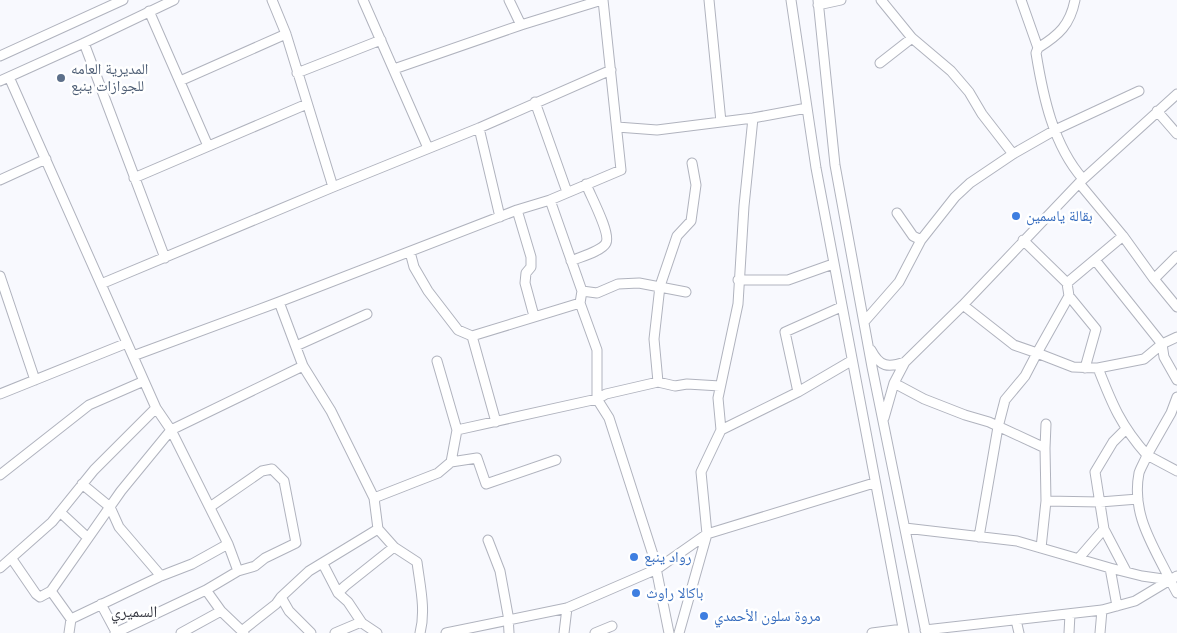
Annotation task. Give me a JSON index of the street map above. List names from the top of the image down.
{
  "districts": ["السميري"],
  "places": [
    "المديرية العامه للجوازات ينبع",
    "بقالة ياسمين",
    "رواد ينبع",
    "باكالا راوث",
    "مروة سلون الأحمدي"
  ]
}
